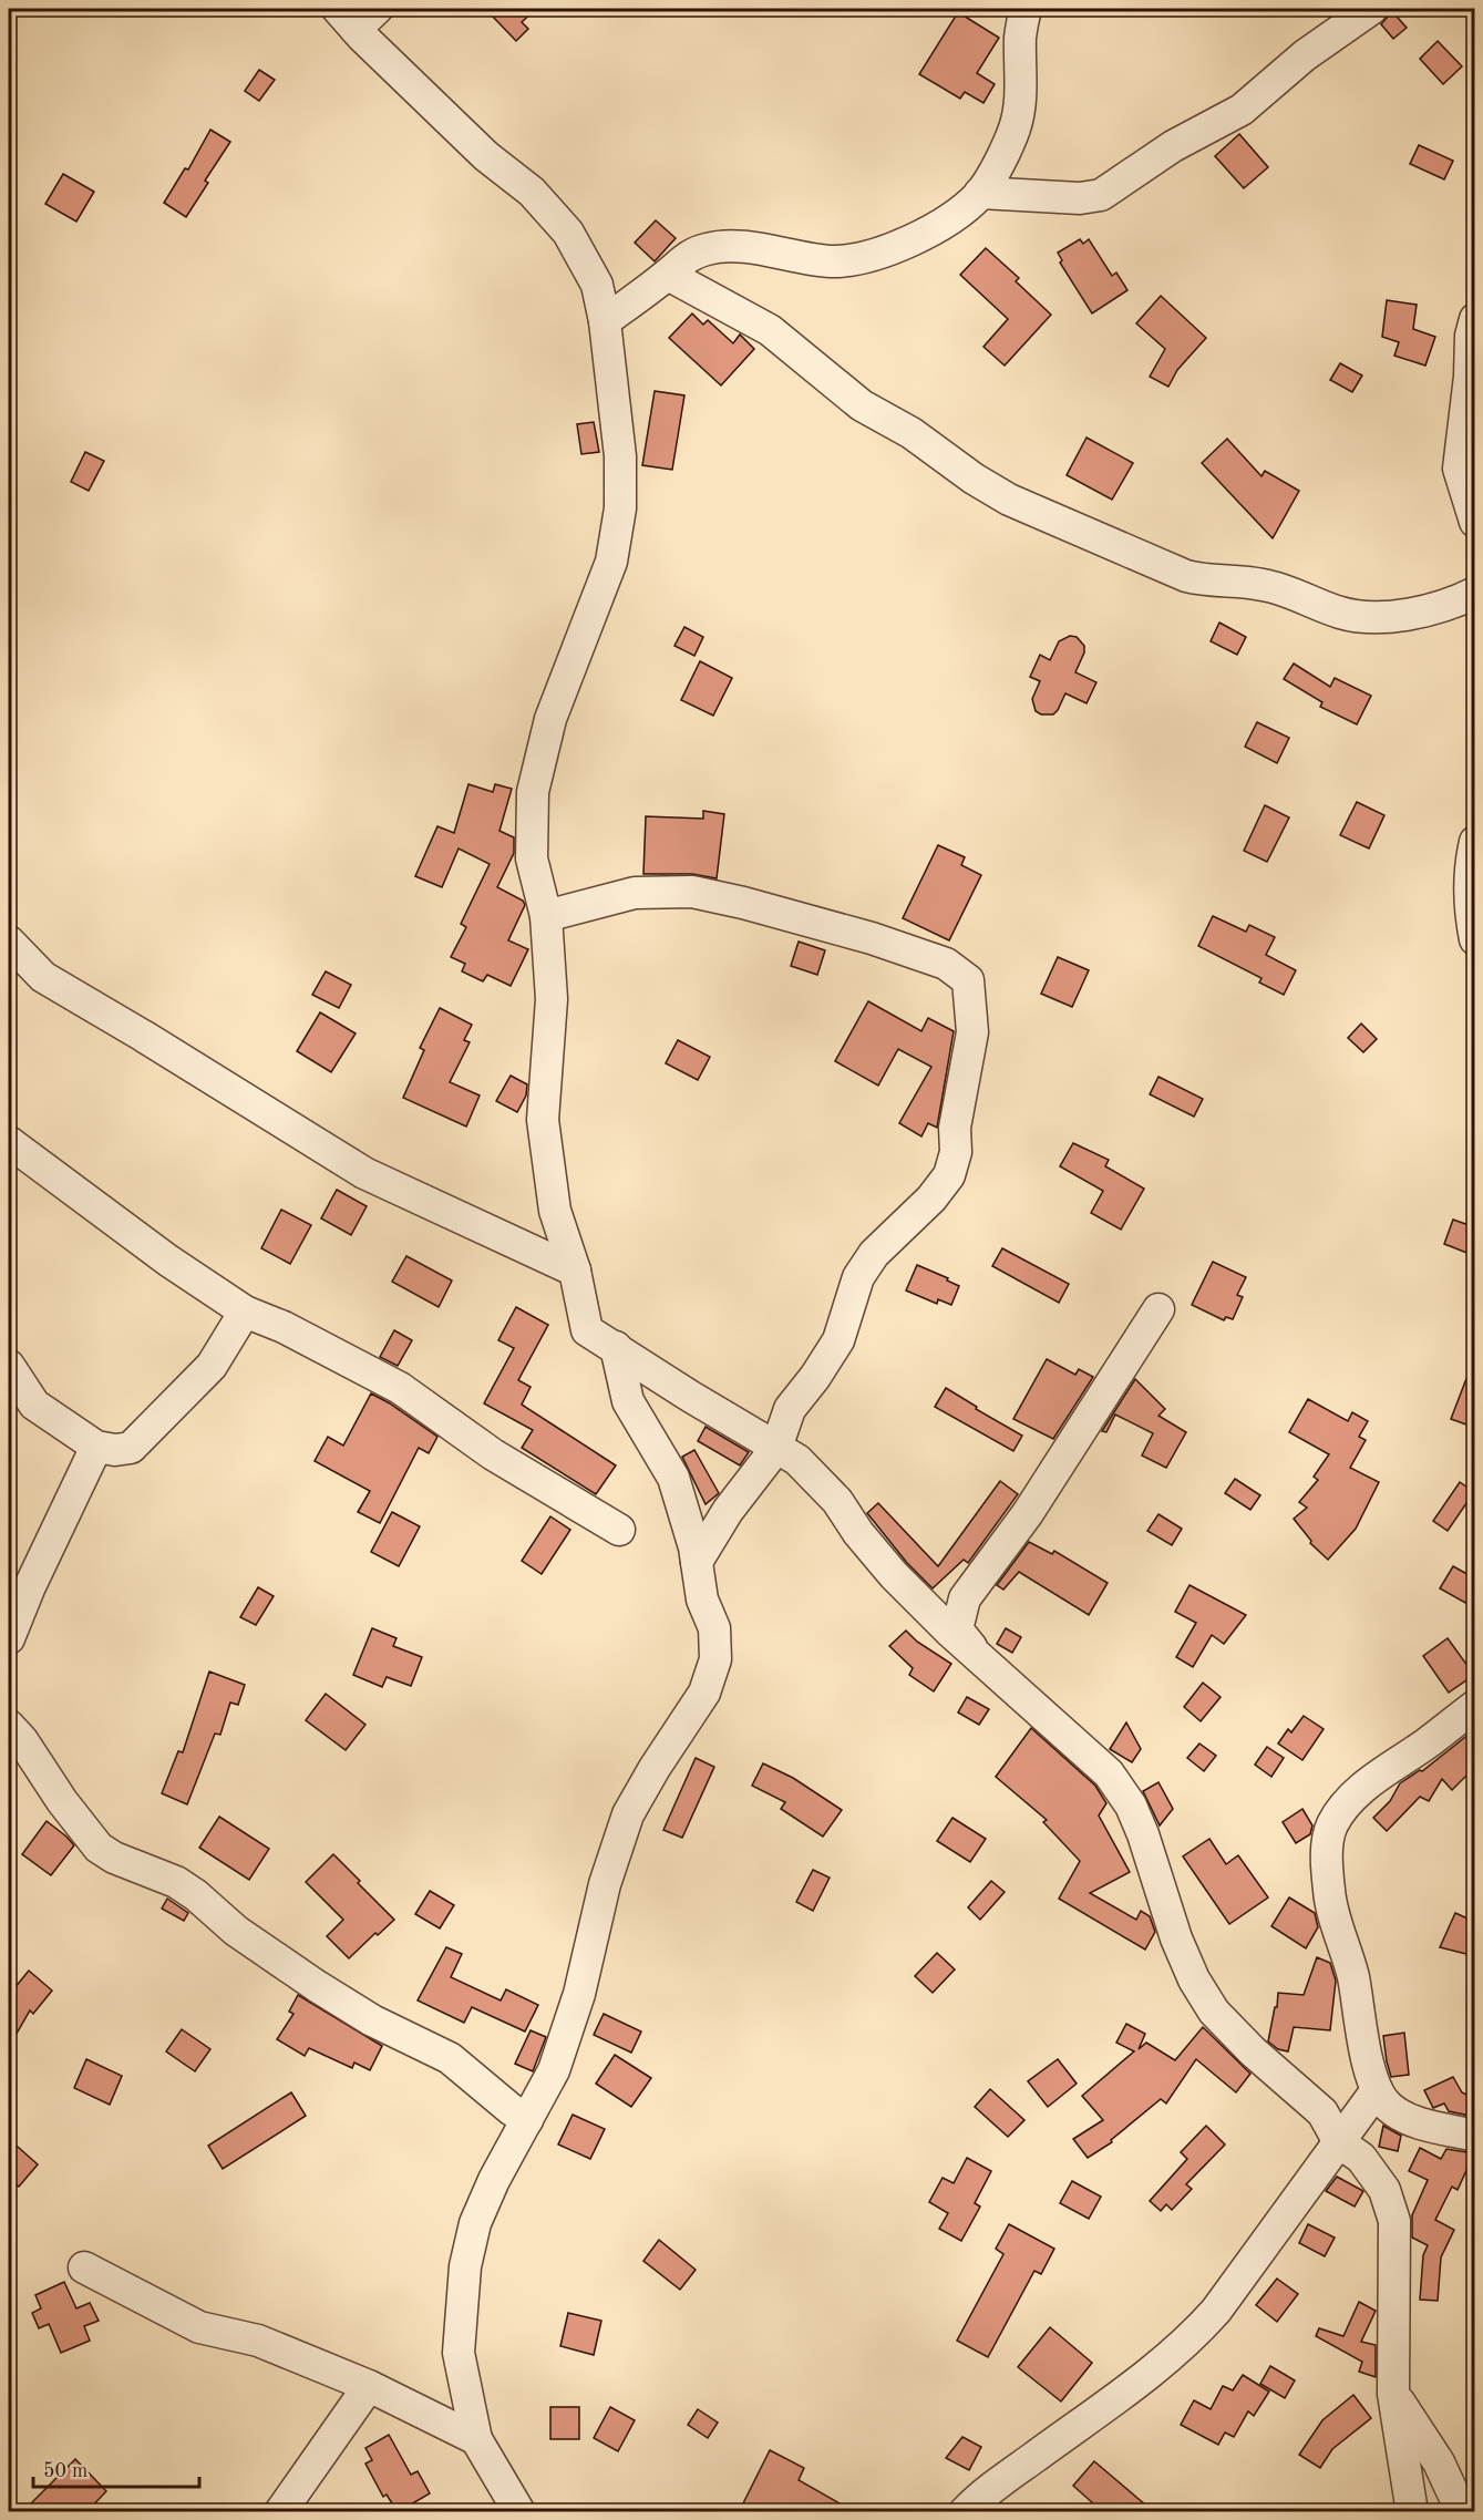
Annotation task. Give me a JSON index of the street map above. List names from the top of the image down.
{
  "scale_bar": "50 m"
}
